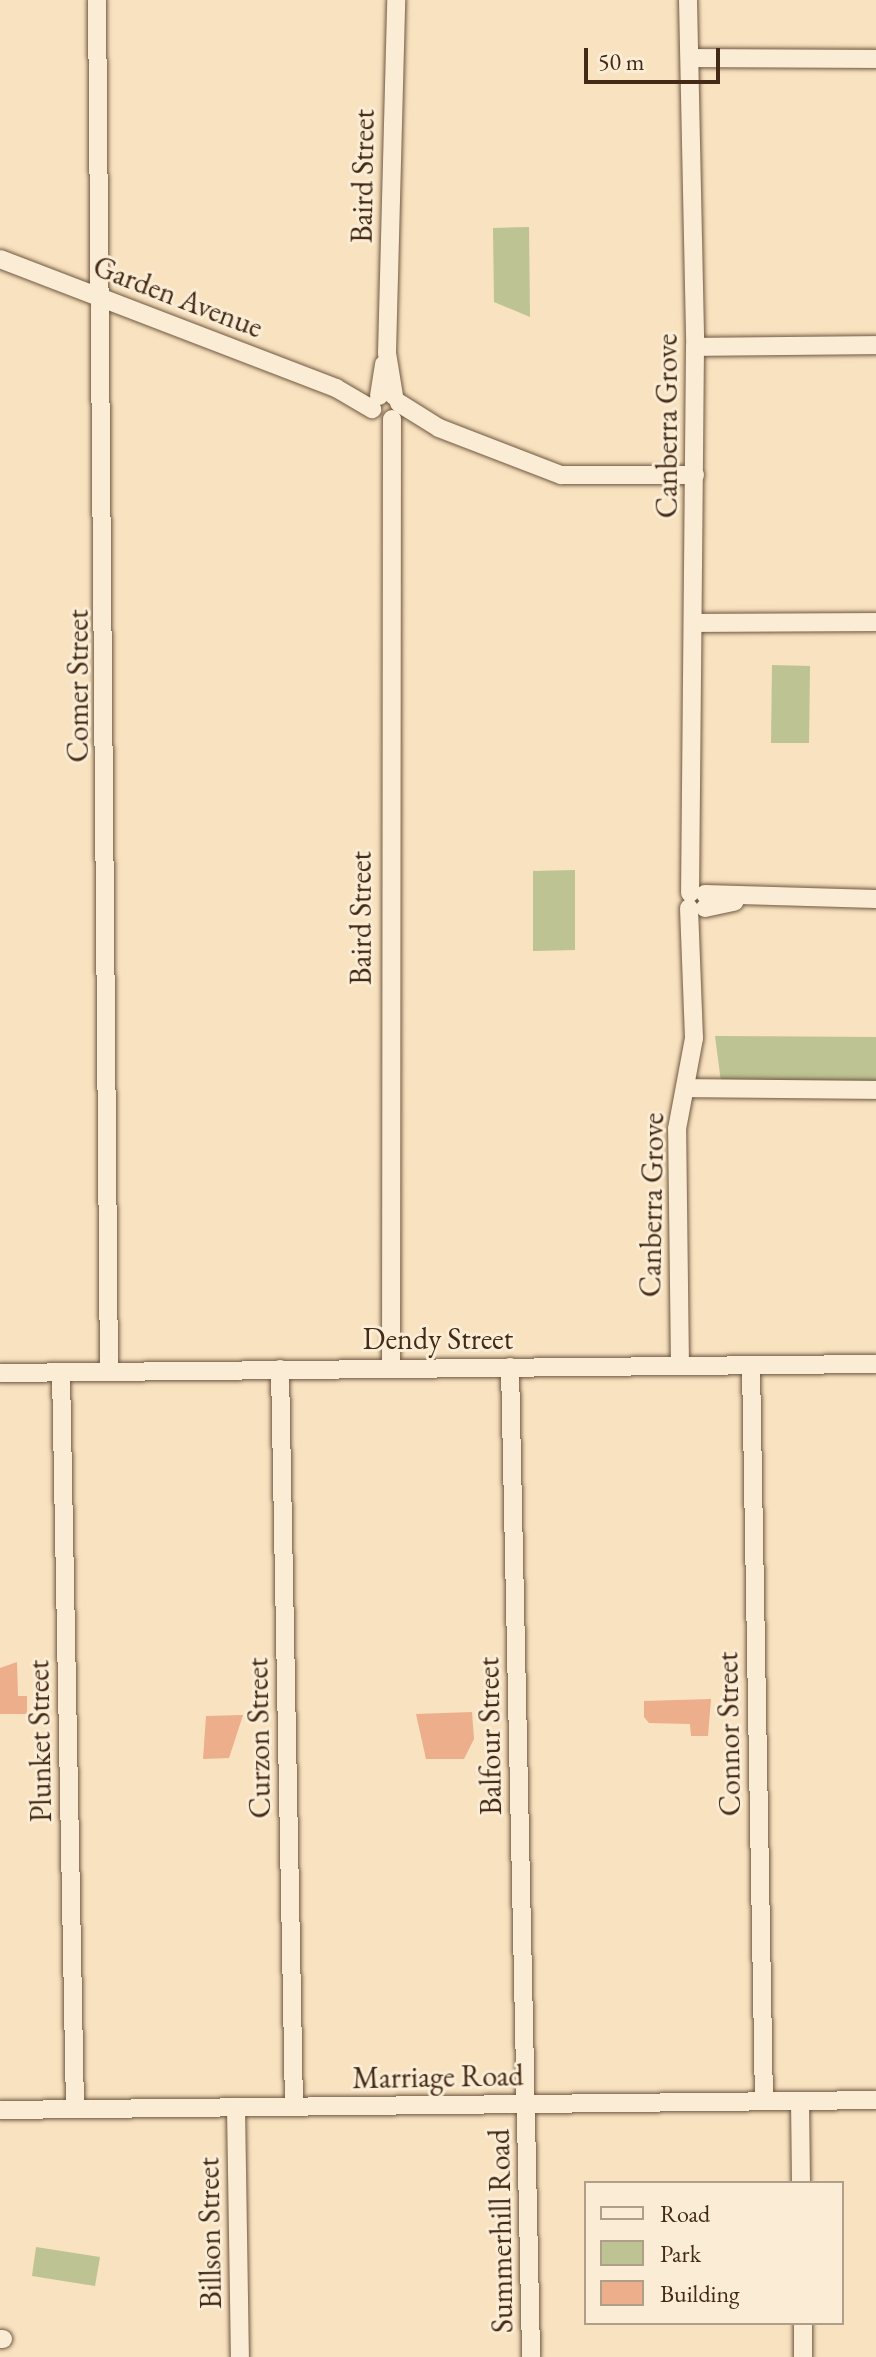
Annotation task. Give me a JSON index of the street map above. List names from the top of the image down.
{
  "streets": {
    "street": [
      "Baird Street",
      "Garden Avenue",
      "Canberra Grove",
      "Comer Street",
      "Dendy Street",
      "Connor Street",
      "Balfour Street",
      "Curzon Street",
      "Plunket Street",
      "Marriage Road",
      "Summerhill Road",
      "Billson Street"
    ]
  },
  "crossings": [
    ["Baird Street", "Garden Avenue"],
    ["Baird Street", "Dendy Street"],
    ["Garden Avenue", "Canberra Grove"],
    ["Garden Avenue", "Comer Street"],
    ["Canberra Grove", "Dendy Street"],
    ["Comer Street", "Dendy Street"],
    ["Dendy Street", "Connor Street"],
    ["Dendy Street", "Balfour Street"],
    ["Dendy Street", "Curzon Street"],
    ["Dendy Street", "Plunket Street"],
    ["Connor Street", "Marriage Road"],
    ["Balfour Street", "Marriage Road"],
    ["Balfour Street", "Summerhill Road"],
    ["Curzon Street", "Marriage Road"],
    ["Plunket Street", "Marriage Road"],
    ["Marriage Road", "Summerhill Road"],
    ["Marriage Road", "Billson Street"]
  ],
  "legend": ["Road", "Park", "Building"],
  "scale_bar": "50 m"
}
